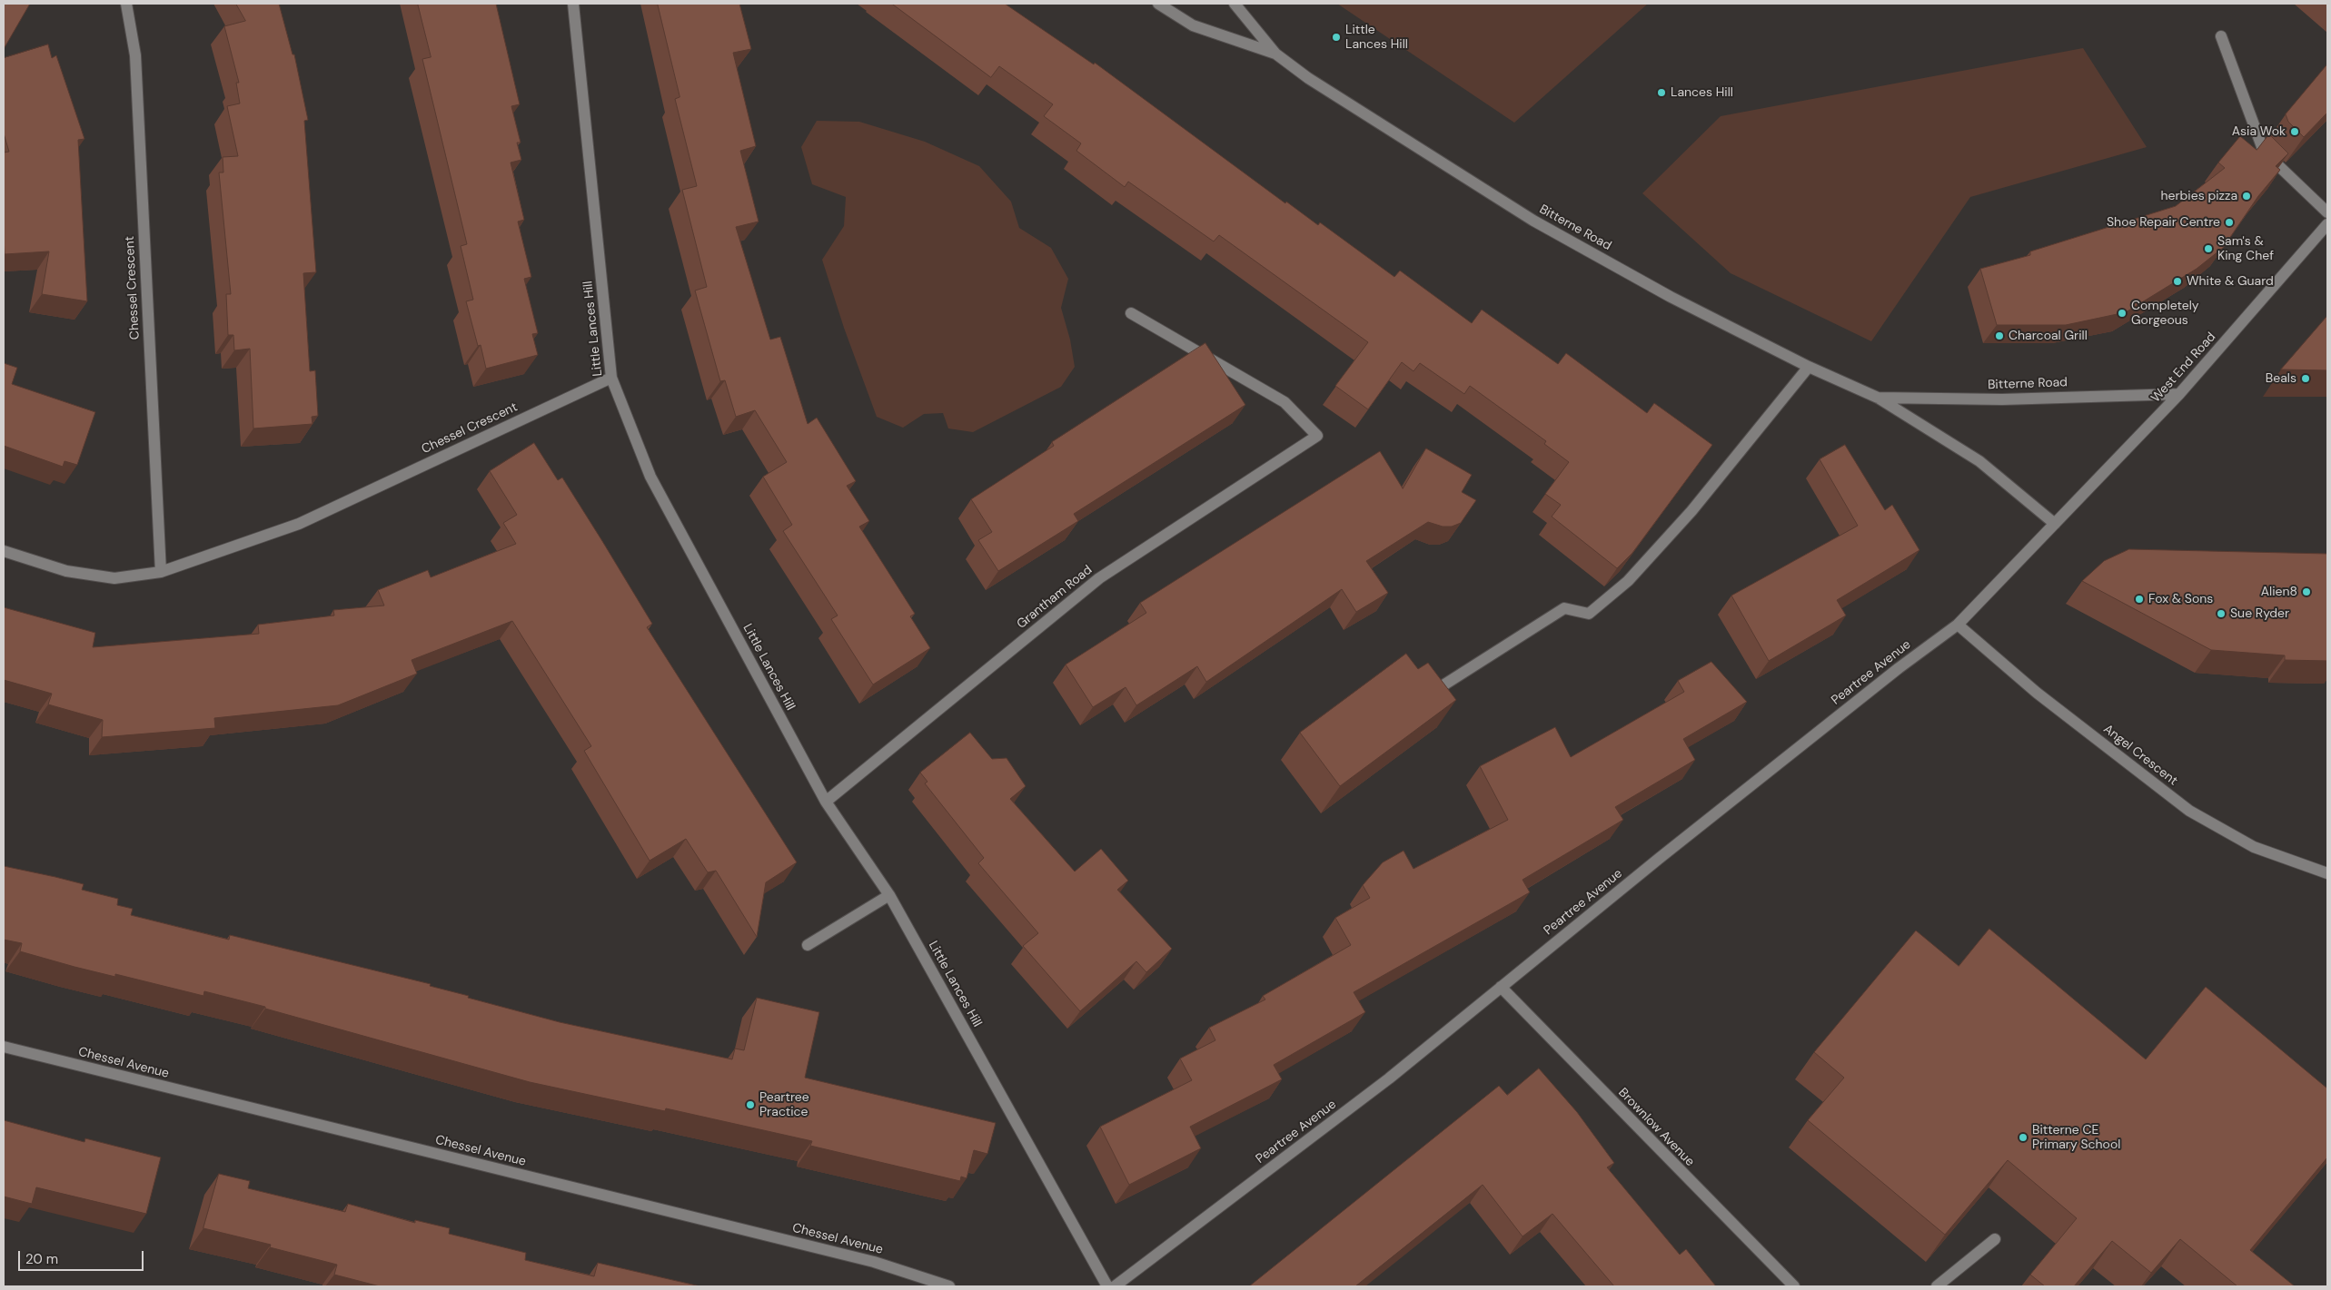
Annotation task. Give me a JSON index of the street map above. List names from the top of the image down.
{
  "streets": {
    "street": [
      "Bitterne Road",
      "Chessel Crescent",
      "Little Lances Hill",
      "West End Road",
      "Grantham Road",
      "Peartree Avenue",
      "Angel Crescent",
      "Chessel Avenue",
      "Brownlow Avenue"
    ]
  },
  "crossings": [
    ["Bitterne Road", "West End Road"],
    ["Bitterne Road", "Peartree Avenue"],
    ["Chessel Crescent", "Little Lances Hill"],
    ["Little Lances Hill", "Grantham Road"],
    ["West End Road", "Peartree Avenue"],
    ["Peartree Avenue", "Angel Crescent"],
    ["Peartree Avenue", "Brownlow Avenue"]
  ],
  "places": [
    "Little Lances Hill",
    "Lances Hill",
    "Asia Wok",
    "herbies pizza",
    "Shoe Repair Centre",
    "Sam's & King Chef",
    "White & Guard",
    "Completely Gorgeous",
    "Charcoal Grill",
    "Beals",
    "Alien8",
    "Fox & Sons",
    "Sue Ryder",
    "Peartree Practice",
    "Bitterne CE Primary School"
  ],
  "scale_bar": "20 m"
}
